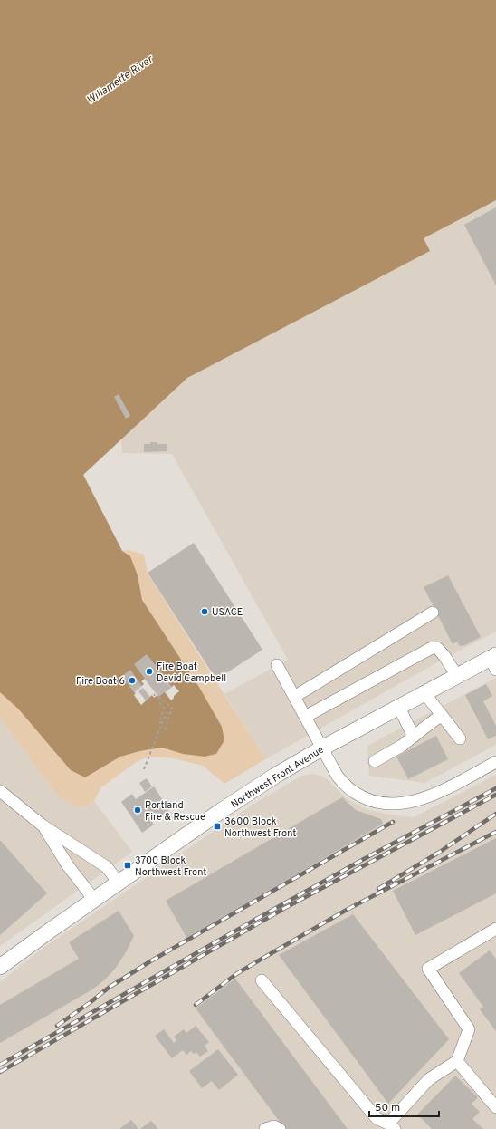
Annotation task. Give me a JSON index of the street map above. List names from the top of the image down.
{
  "streets": {
    "main road": ["Northwest Front Avenue"]
  },
  "water": ["Willamette River"],
  "places": {
    "other": [
      "USACE",
      "Fire Boat David Campbell",
      "Fire Boat 6",
      "Portland Fire & Rescue"
    ],
    "transit": ["3600 Block Northwest Front", "3700 Block Northwest Front"]
  },
  "scale_bar": "50 m"
}
